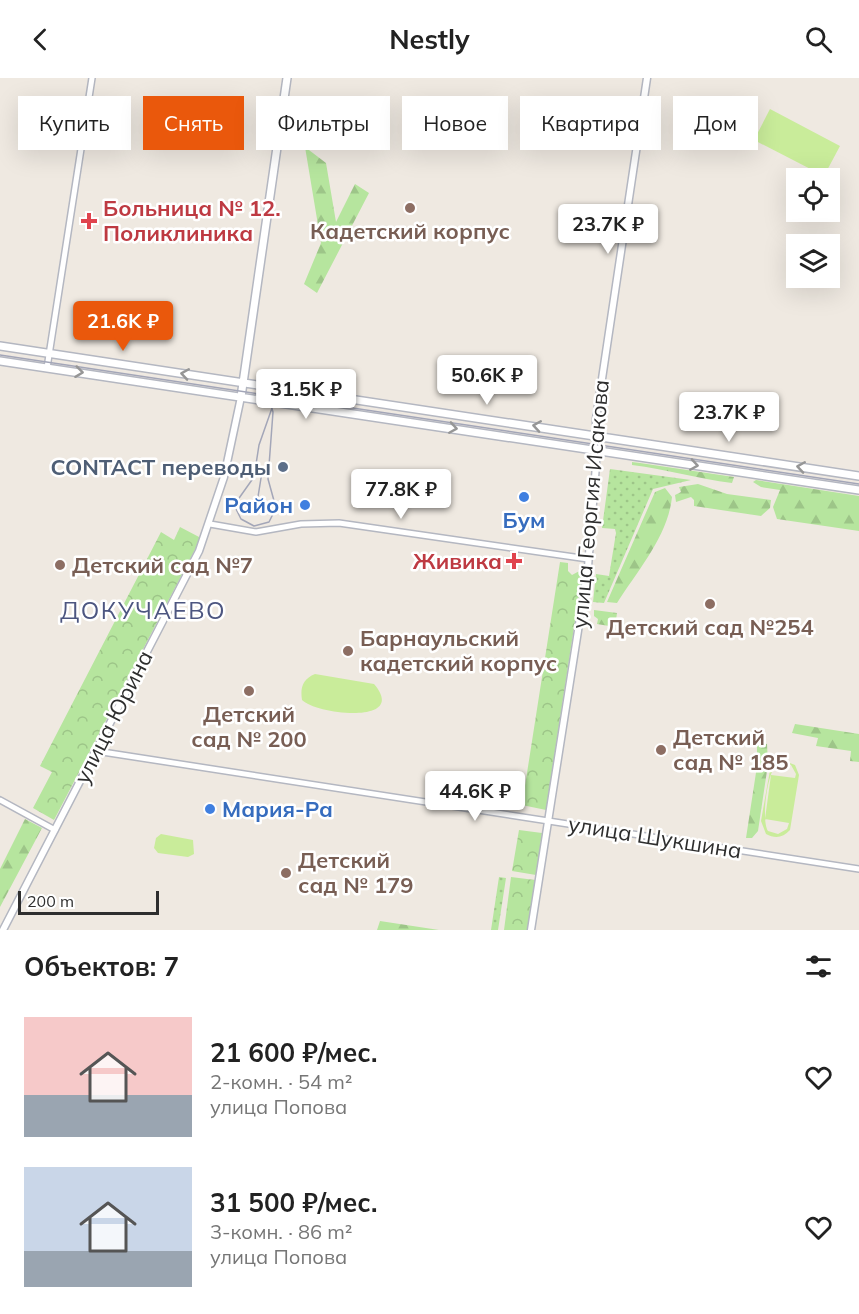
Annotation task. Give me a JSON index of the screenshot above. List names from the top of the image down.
{
  "streets": {
    "street": ["улица Георгия Исакова", "улица Юрина", "улица Шукшина"]
  },
  "crossings": [
    ["улица Георгия Исакова", "улица Шукшина"],
    ["улица Юрина", "улица Шукшина"]
  ],
  "districts": ["ДОКУЧАЕВО"],
  "places": {
    "other": [
      "Кадетский корпус",
      "CONTACT переводы",
      "Бум",
      "Район",
      "Детский сад №7",
      "Детский сад №254",
      "Барнаульский кадетский корпус",
      "Детский сад № 200",
      "Детский сад № 185",
      "Мария-Ра",
      "Детский сад № 179"
    ],
    "health": ["Больница № 12. Поликлиника", "Живика"]
  },
  "scale_bar": "200 m",
  "page": {
    "header": "Nestly",
    "chip": [
      "Купить",
      "Снять",
      "Фильтры",
      "Новое",
      "Квартира",
      "Дом"
    ],
    "price": [
      "23.7K ₽",
      "21.6K ₽",
      "50.6K ₽",
      "31.5K ₽",
      "23.7K ₽",
      "77.8K ₽",
      "44.6K ₽"
    ],
    "scale": "200 m",
    "heading": "Объектов: 7",
    "list": [
      {
        "name": "21 600 ₽/мес.",
        "note": "2-комн. · 54 m² · улица Попова"
      },
      {
        "name": "31 500 ₽/мес.",
        "note": "3-комн. · 86 m² · улица Попова"
      }
    ]
  }
}
